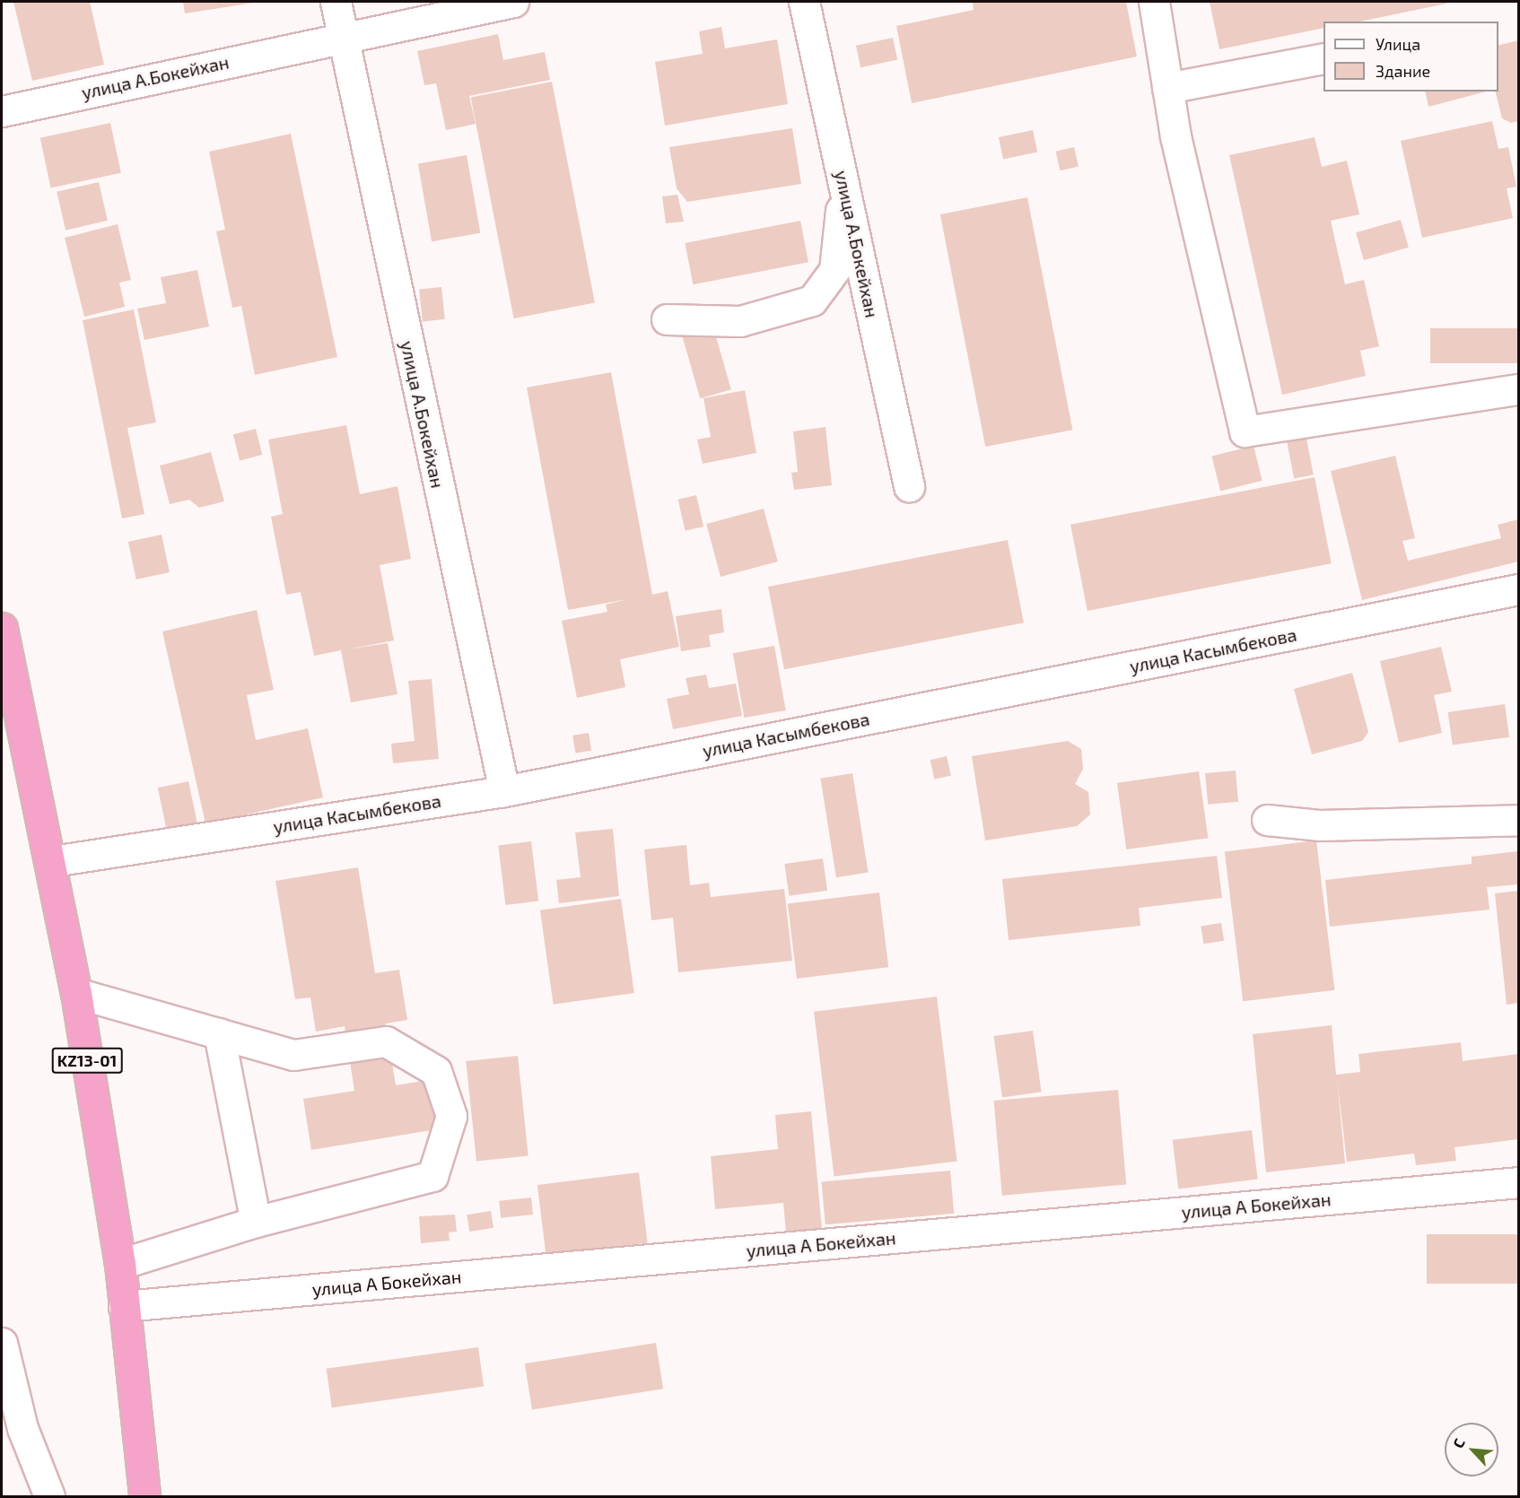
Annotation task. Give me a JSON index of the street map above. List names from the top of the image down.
{
  "streets": {
    "highway": ["KZ13-01"],
    "street": ["улица А.Бокейхан", "улица Касымбекова", "улица А Бокейхан"]
  },
  "crossings": [
    ["улица А.Бокейхан", "улица Касымбекова"],
    ["улица Касымбекова", "KZ13-01"],
    ["KZ13-01", "улица А Бокейхан"]
  ],
  "legend": ["Улица", "Здание"],
  "north": "top left"
}
